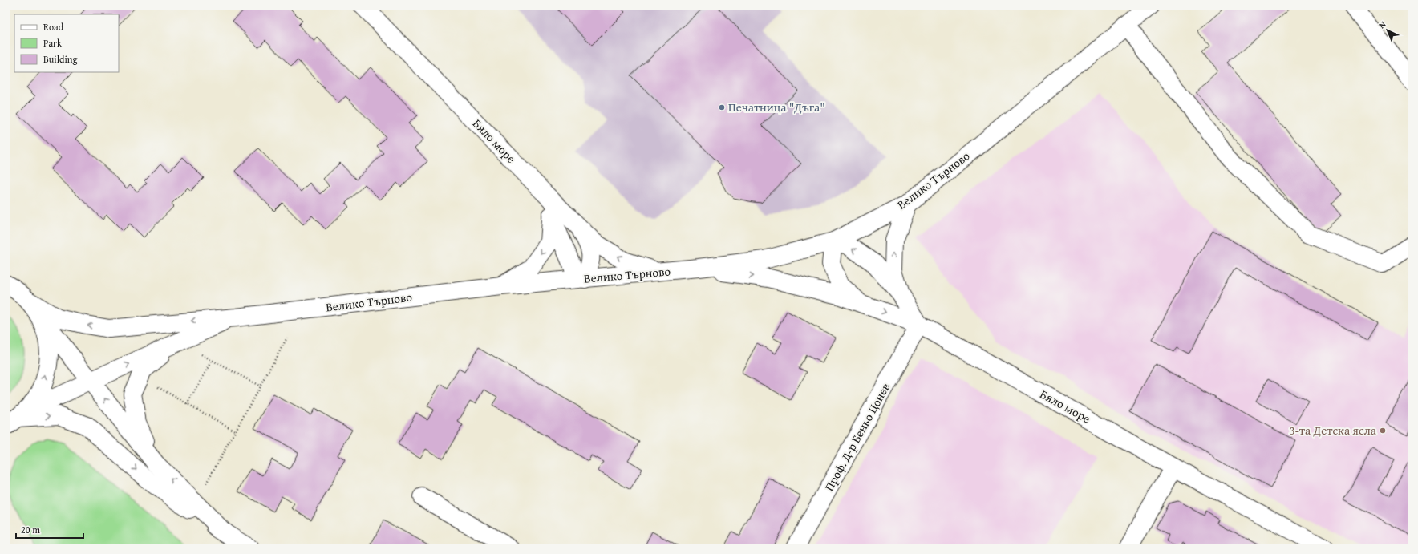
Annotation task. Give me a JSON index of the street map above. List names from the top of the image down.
{
  "streets": {
    "street": ["Бяло море", "Велико Търново", "Проф. Д-р Беньо Цонев"]
  },
  "crossings": [
    ["Бяло море", "Велико Търново"],
    ["Бяло море", "Проф. Д-р Беньо Цонев"]
  ],
  "places": ["Печатница \"Дъга\"", "3-та Детска ясла"],
  "legend": ["Road", "Park", "Building"],
  "scale_bar": "20 m",
  "north": "top left"
}
